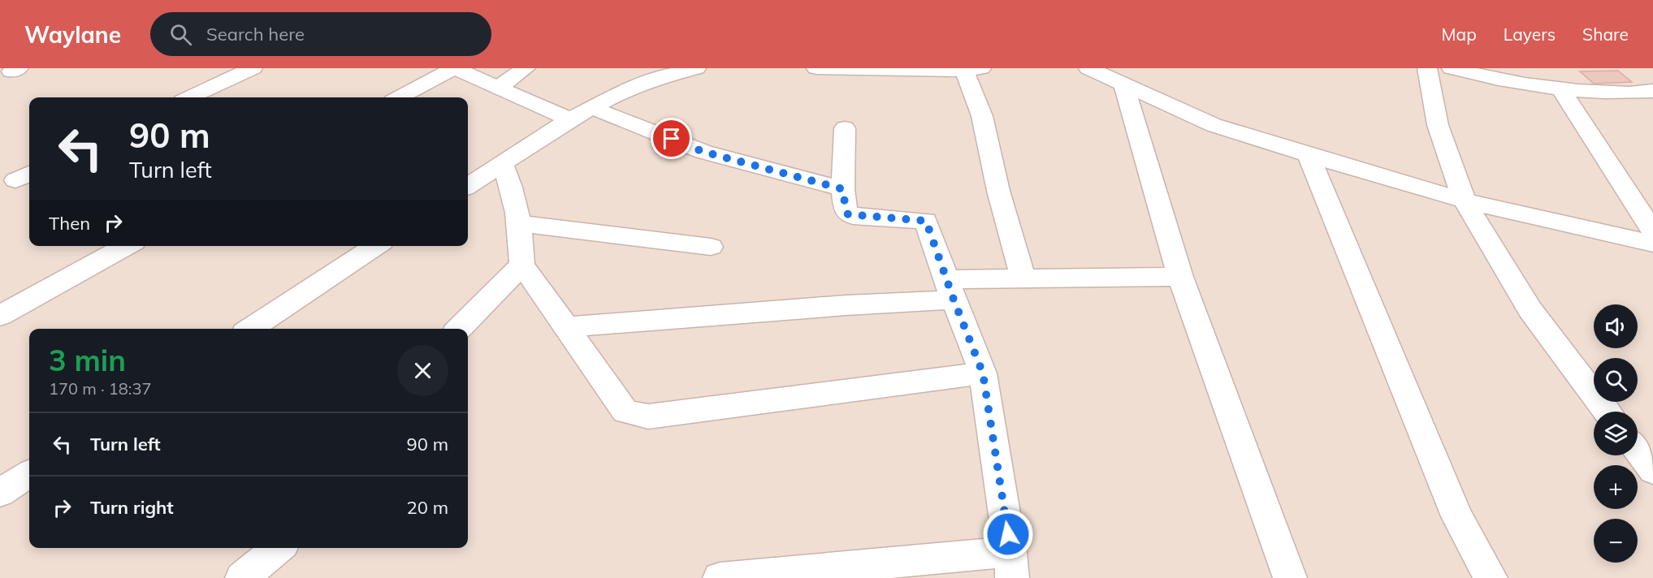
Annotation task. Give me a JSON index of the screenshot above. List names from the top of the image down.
{
  "page": {
    "header": "Waylane",
    "search": "Search here",
    "nav": ["Map", "Layers", "Share"],
    "turn": ["90 m", "Turn left"],
    "then": "Then",
    "map_buttons": ["+", "−"],
    "heading": ["3 min", "170 m · 18:37"],
    "list": [
      {
        "name": "Turn left",
        "value": "90 m"
      },
      {
        "name": "Turn right",
        "value": "20 m"
      }
    ]
  }
}
